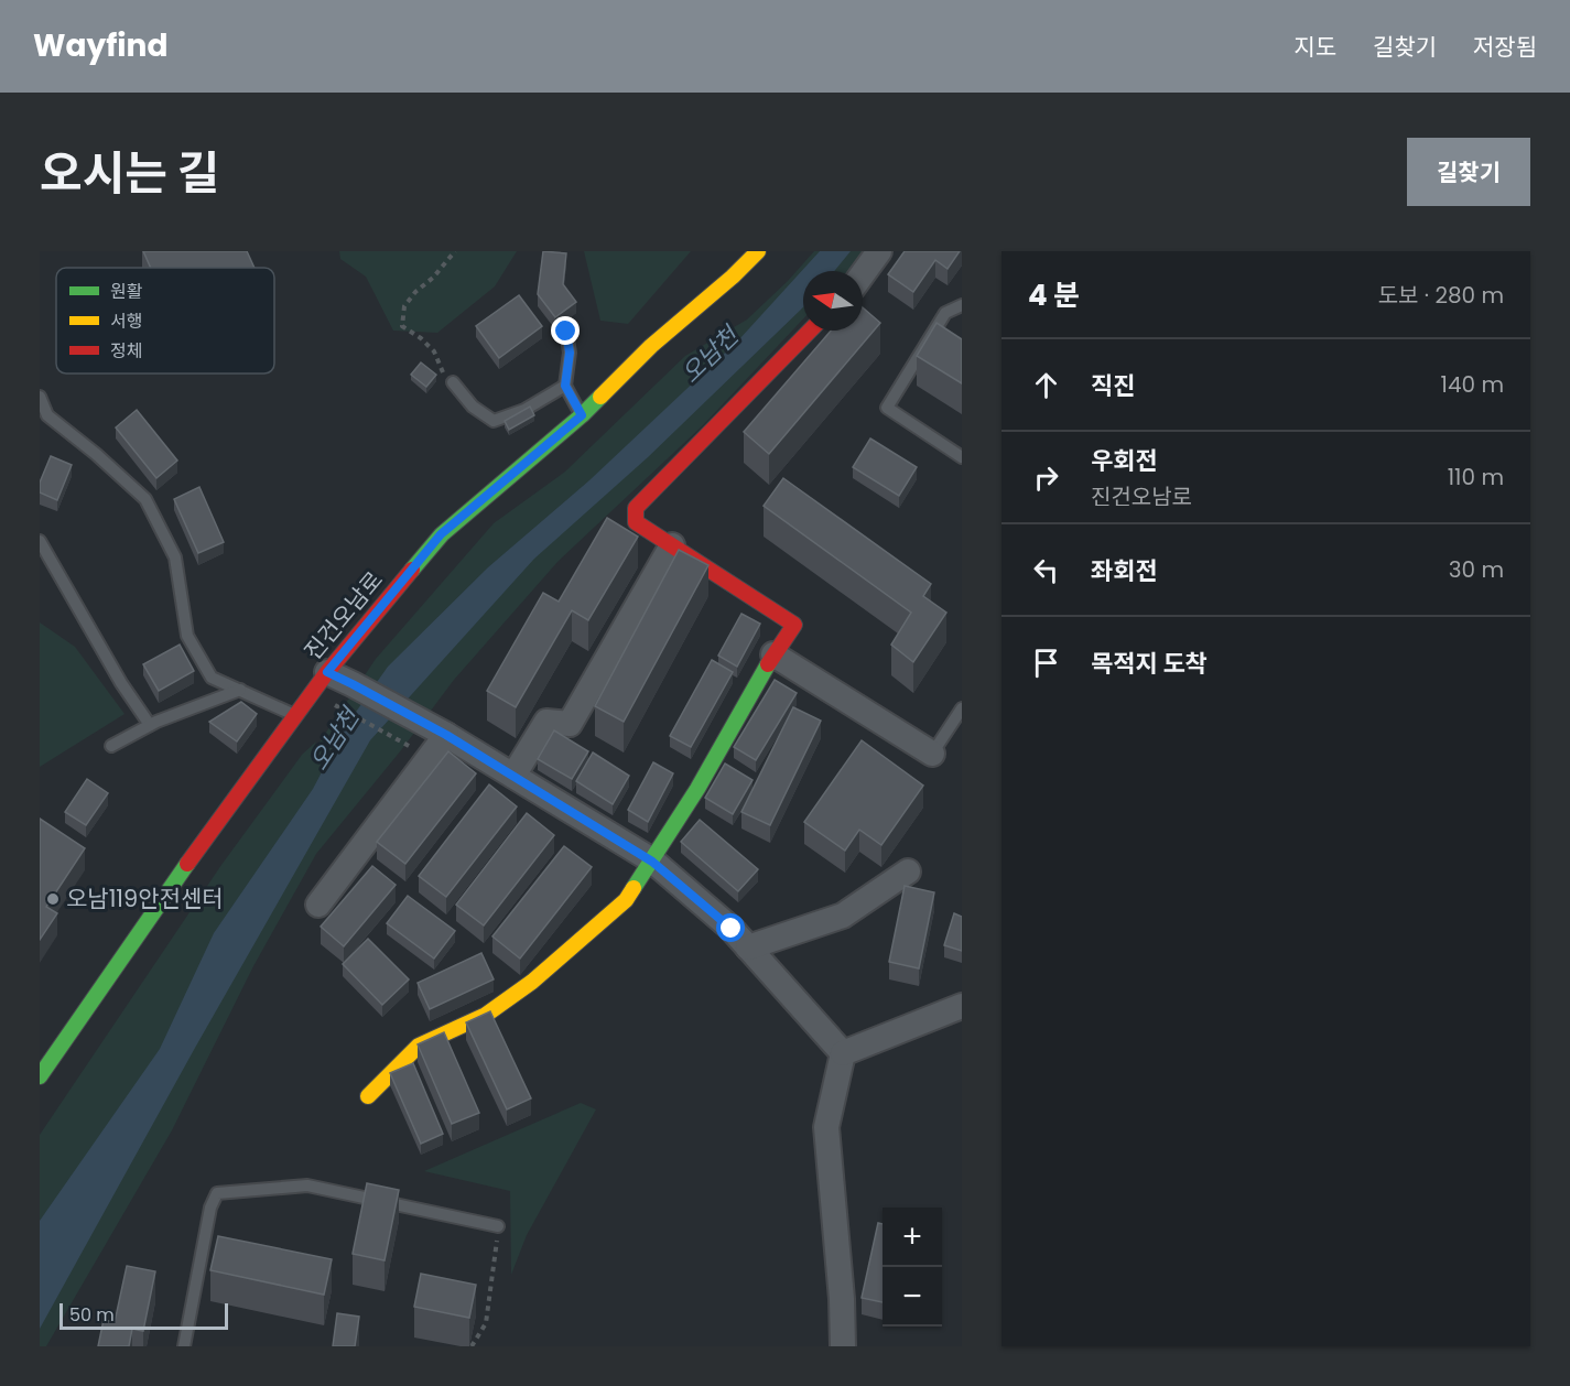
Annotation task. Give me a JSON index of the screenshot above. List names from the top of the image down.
{
  "streets": {
    "street": ["진건오남로"]
  },
  "water": ["오남천"],
  "places": ["오남119안전센터"],
  "legend": ["원활", "서행", "정체"],
  "scale_bar": "50 m",
  "north": "left",
  "page": {
    "header": "Wayfind",
    "nav": ["지도", "길찾기", "저장됨"],
    "title": "오시는 길",
    "buttons": "길찾기",
    "heading": ["4 분", "도보 · 280 m"],
    "list": [
      ["직진", "140 m"],
      ["우회전", "진건오남로", "110 m"],
      ["좌회전", "30 m"],
      "목적지 도착"
    ],
    "map_buttons": ["+", "−"],
    "scale": "50 m"
  }
}
